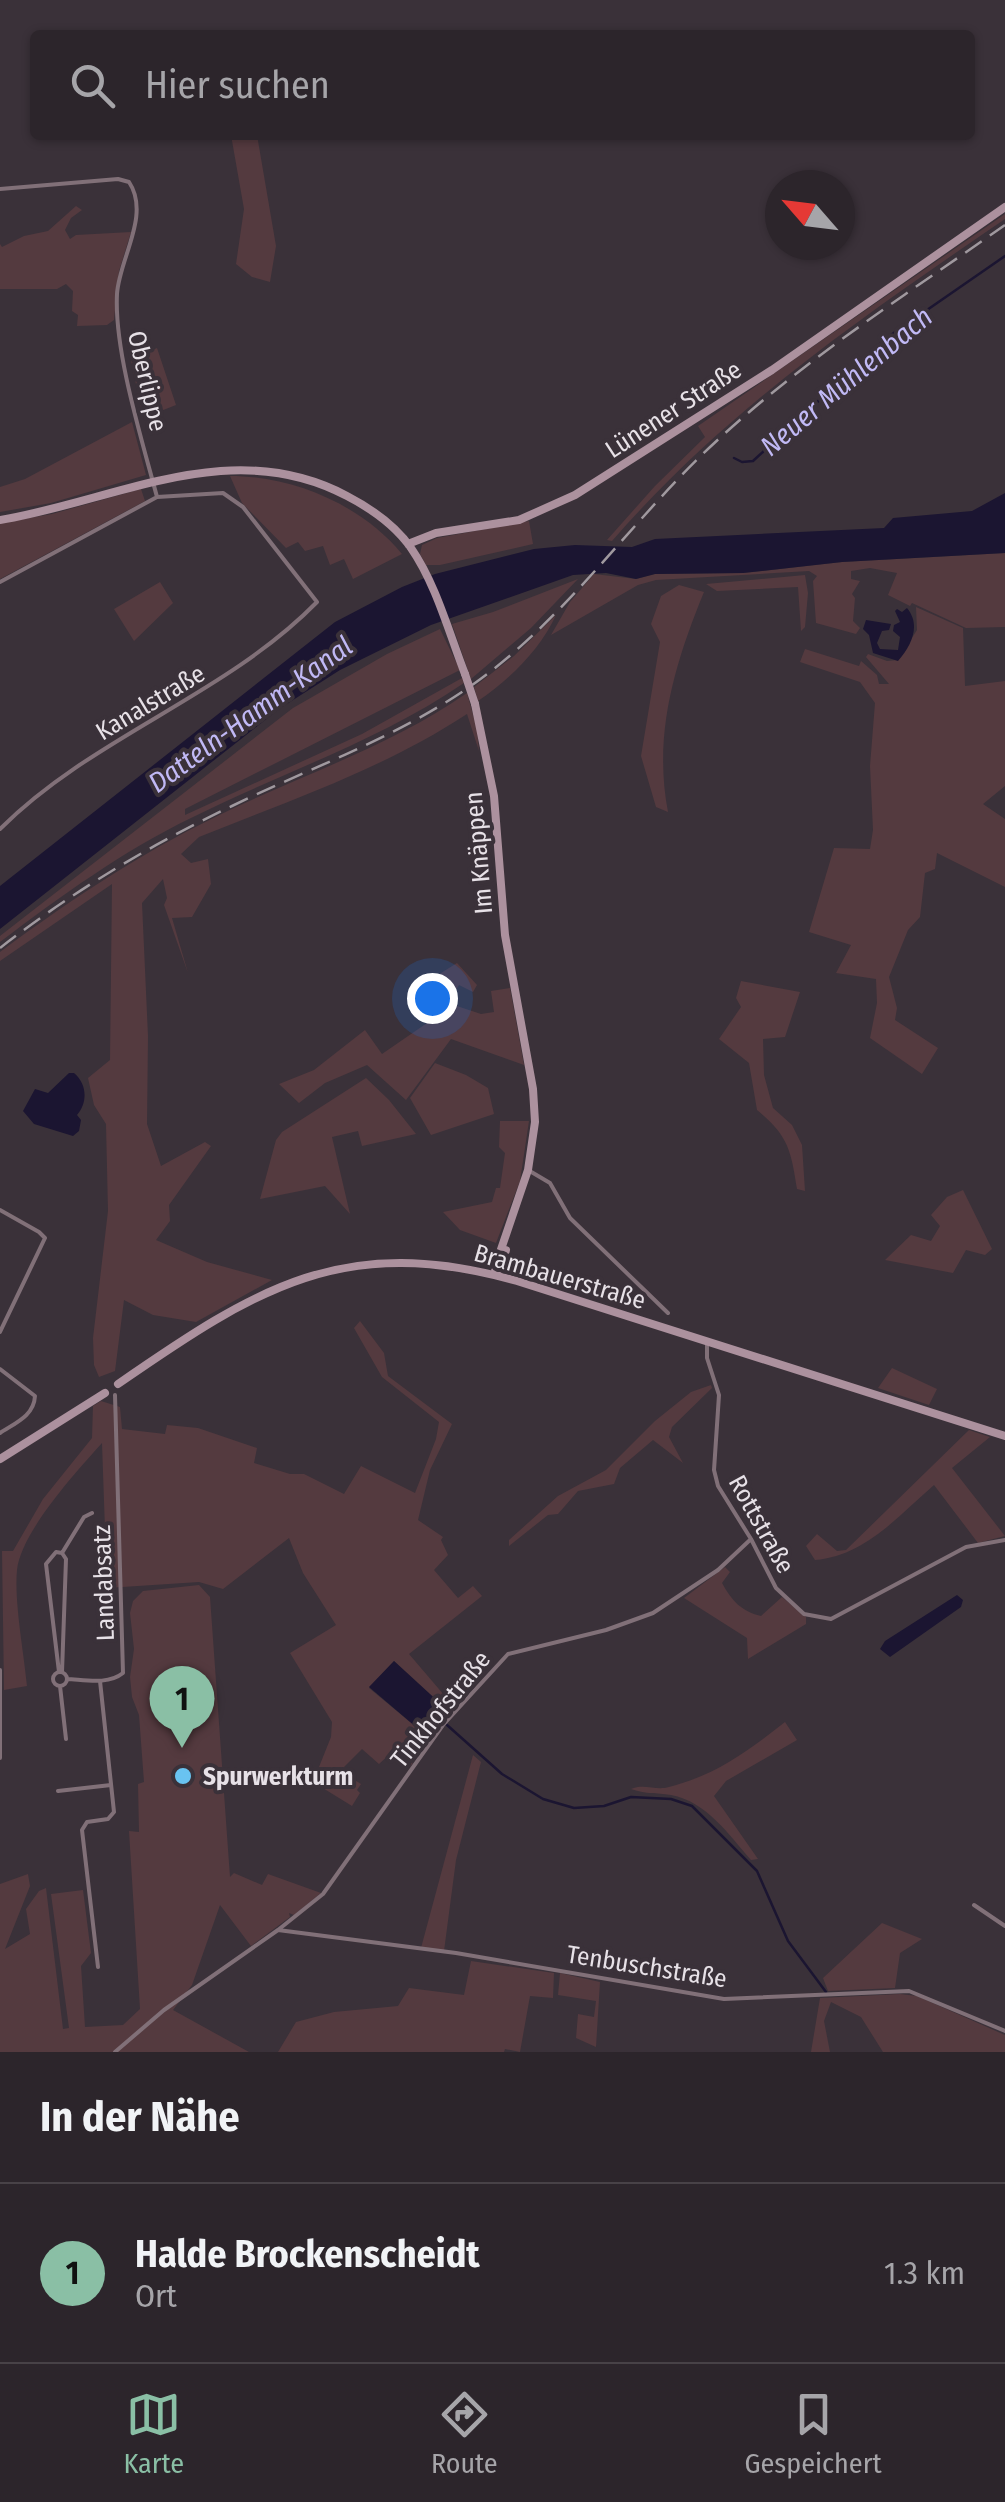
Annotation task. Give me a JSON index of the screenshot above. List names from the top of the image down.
{
  "streets": {
    "street": [
      "Oberlippe",
      "Lünener Straße",
      "Kanalstraße",
      "Im Knäppen",
      "Brambauerstraße",
      "Rottstraße",
      "Landabsatz",
      "Tinkhofstraße",
      "Tenbuschstraße"
    ]
  },
  "crossings": [
    ["Oberlippe", "Im Knäppen"],
    ["Lünener Straße", "Im Knäppen"],
    ["Im Knäppen", "Brambauerstraße"],
    ["Brambauerstraße", "Rottstraße"],
    ["Brambauerstraße", "Landabsatz"],
    ["Rottstraße", "Tinkhofstraße"],
    ["Tinkhofstraße", "Tenbuschstraße"]
  ],
  "water": ["Neuer Mühlenbach", "Datteln-Hamm-Kanal"],
  "places": ["Spurwerkturm"],
  "north": "top left",
  "page": {
    "search": "Hier suchen",
    "pins": "1",
    "heading": "In der Nähe",
    "list": [
      {
        "mark": "1",
        "name": "Halde Brockenscheidt",
        "note": "Ort",
        "value": "1.3 km"
      }
    ],
    "nav": ["Karte", "Route", "Gespeichert"]
  }
}
